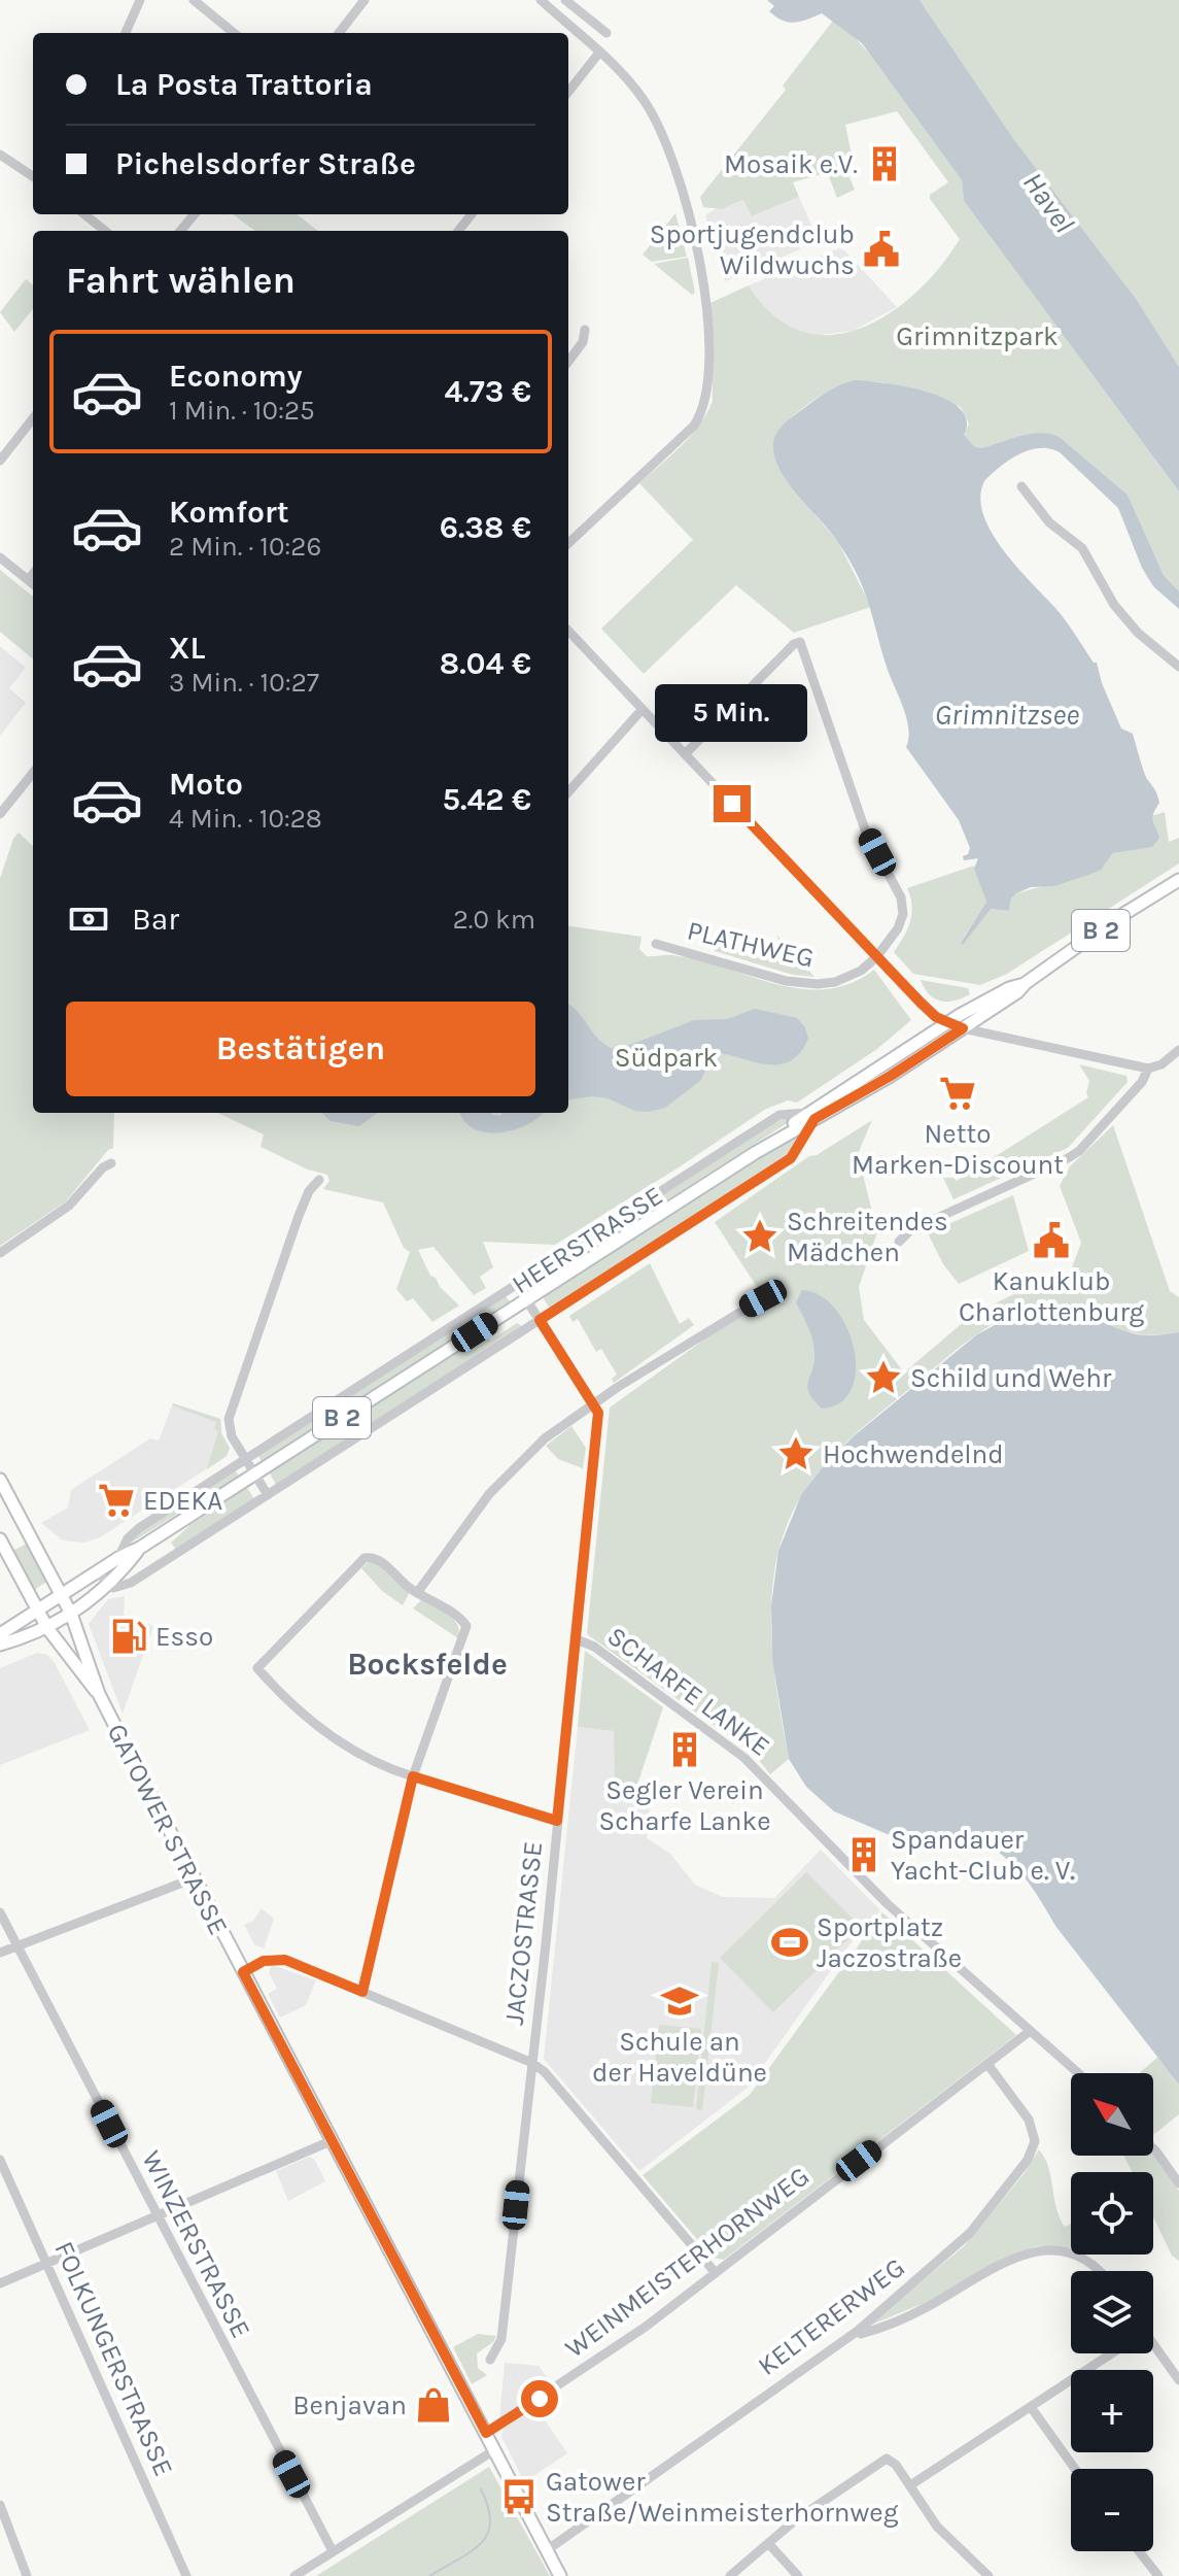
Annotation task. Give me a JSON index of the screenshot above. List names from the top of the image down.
{
  "streets": {
    "main road": ["B 2", "HEERSTRASSE", "GATOWER STRASSE"],
    "street": [
      "PLATHWEG",
      "SCHARFE LANKE",
      "JACZOSTRASSE",
      "WINZERSTRASSE",
      "WEINMEISTERHORNWEG",
      "KELTERERWEG",
      "FOLKUNGERSTRASSE"
    ]
  },
  "crossings": [
    ["HEERSTRASSE", "GATOWER STRASSE"],
    ["SCHARFE LANKE", "JACZOSTRASSE"],
    ["SCHARFE LANKE", "WEINMEISTERHORNWEG"],
    ["GATOWER STRASSE", "WEINMEISTERHORNWEG"],
    ["GATOWER STRASSE", "KELTERERWEG"],
    ["WEINMEISTERHORNWEG", "KELTERERWEG"]
  ],
  "districts": ["Bocksfelde"],
  "water": ["Havel", "Grimnitzsee"],
  "parks": ["Grimnitzpark", "Südpark"],
  "places": {
    "building": ["Mosaik e.V.", "Segler Verein Scharfe Lanke", "Spandauer Yacht-Club e. V."],
    "public building": ["Sportjugendclub Wildwuchs", "Kanuklub Charlottenburg"],
    "supermarket": ["Netto Marken-Discount", "EDEKA"],
    "place": ["Schreitendes Mädchen", "Schild und Wehr", "Hochwendelnd"],
    "fuel station": ["Esso"],
    "sports": ["Sportplatz Jaczostraße"],
    "school or university": ["Schule an der Haveldüne"],
    "shop": ["Benjavan"],
    "bus stop": ["Gatower Straße/Weinmeisterhornweg"]
  },
  "north": "top left",
  "page": {
    "banner": ["La Posta Trattoria", "Pichelsdorfer Straße"],
    "heading": "Fahrt wählen",
    "list": [
      {
        "name": "Economy",
        "note": "1 Min. · 10:25",
        "value": "4.73 €"
      },
      {
        "name": "Komfort",
        "note": "2 Min. · 10:26",
        "value": "6.38 €"
      },
      {
        "name": "XL",
        "note": "3 Min. · 10:27",
        "value": "8.04 €"
      },
      {
        "name": "Moto",
        "note": "4 Min. · 10:28",
        "value": "5.42 €"
      }
    ],
    "bubble": "5 Min.",
    "pay": ["Bar", "2.0 km"],
    "buttons": "Bestätigen",
    "map_buttons": ["+", "−"]
  }
}
